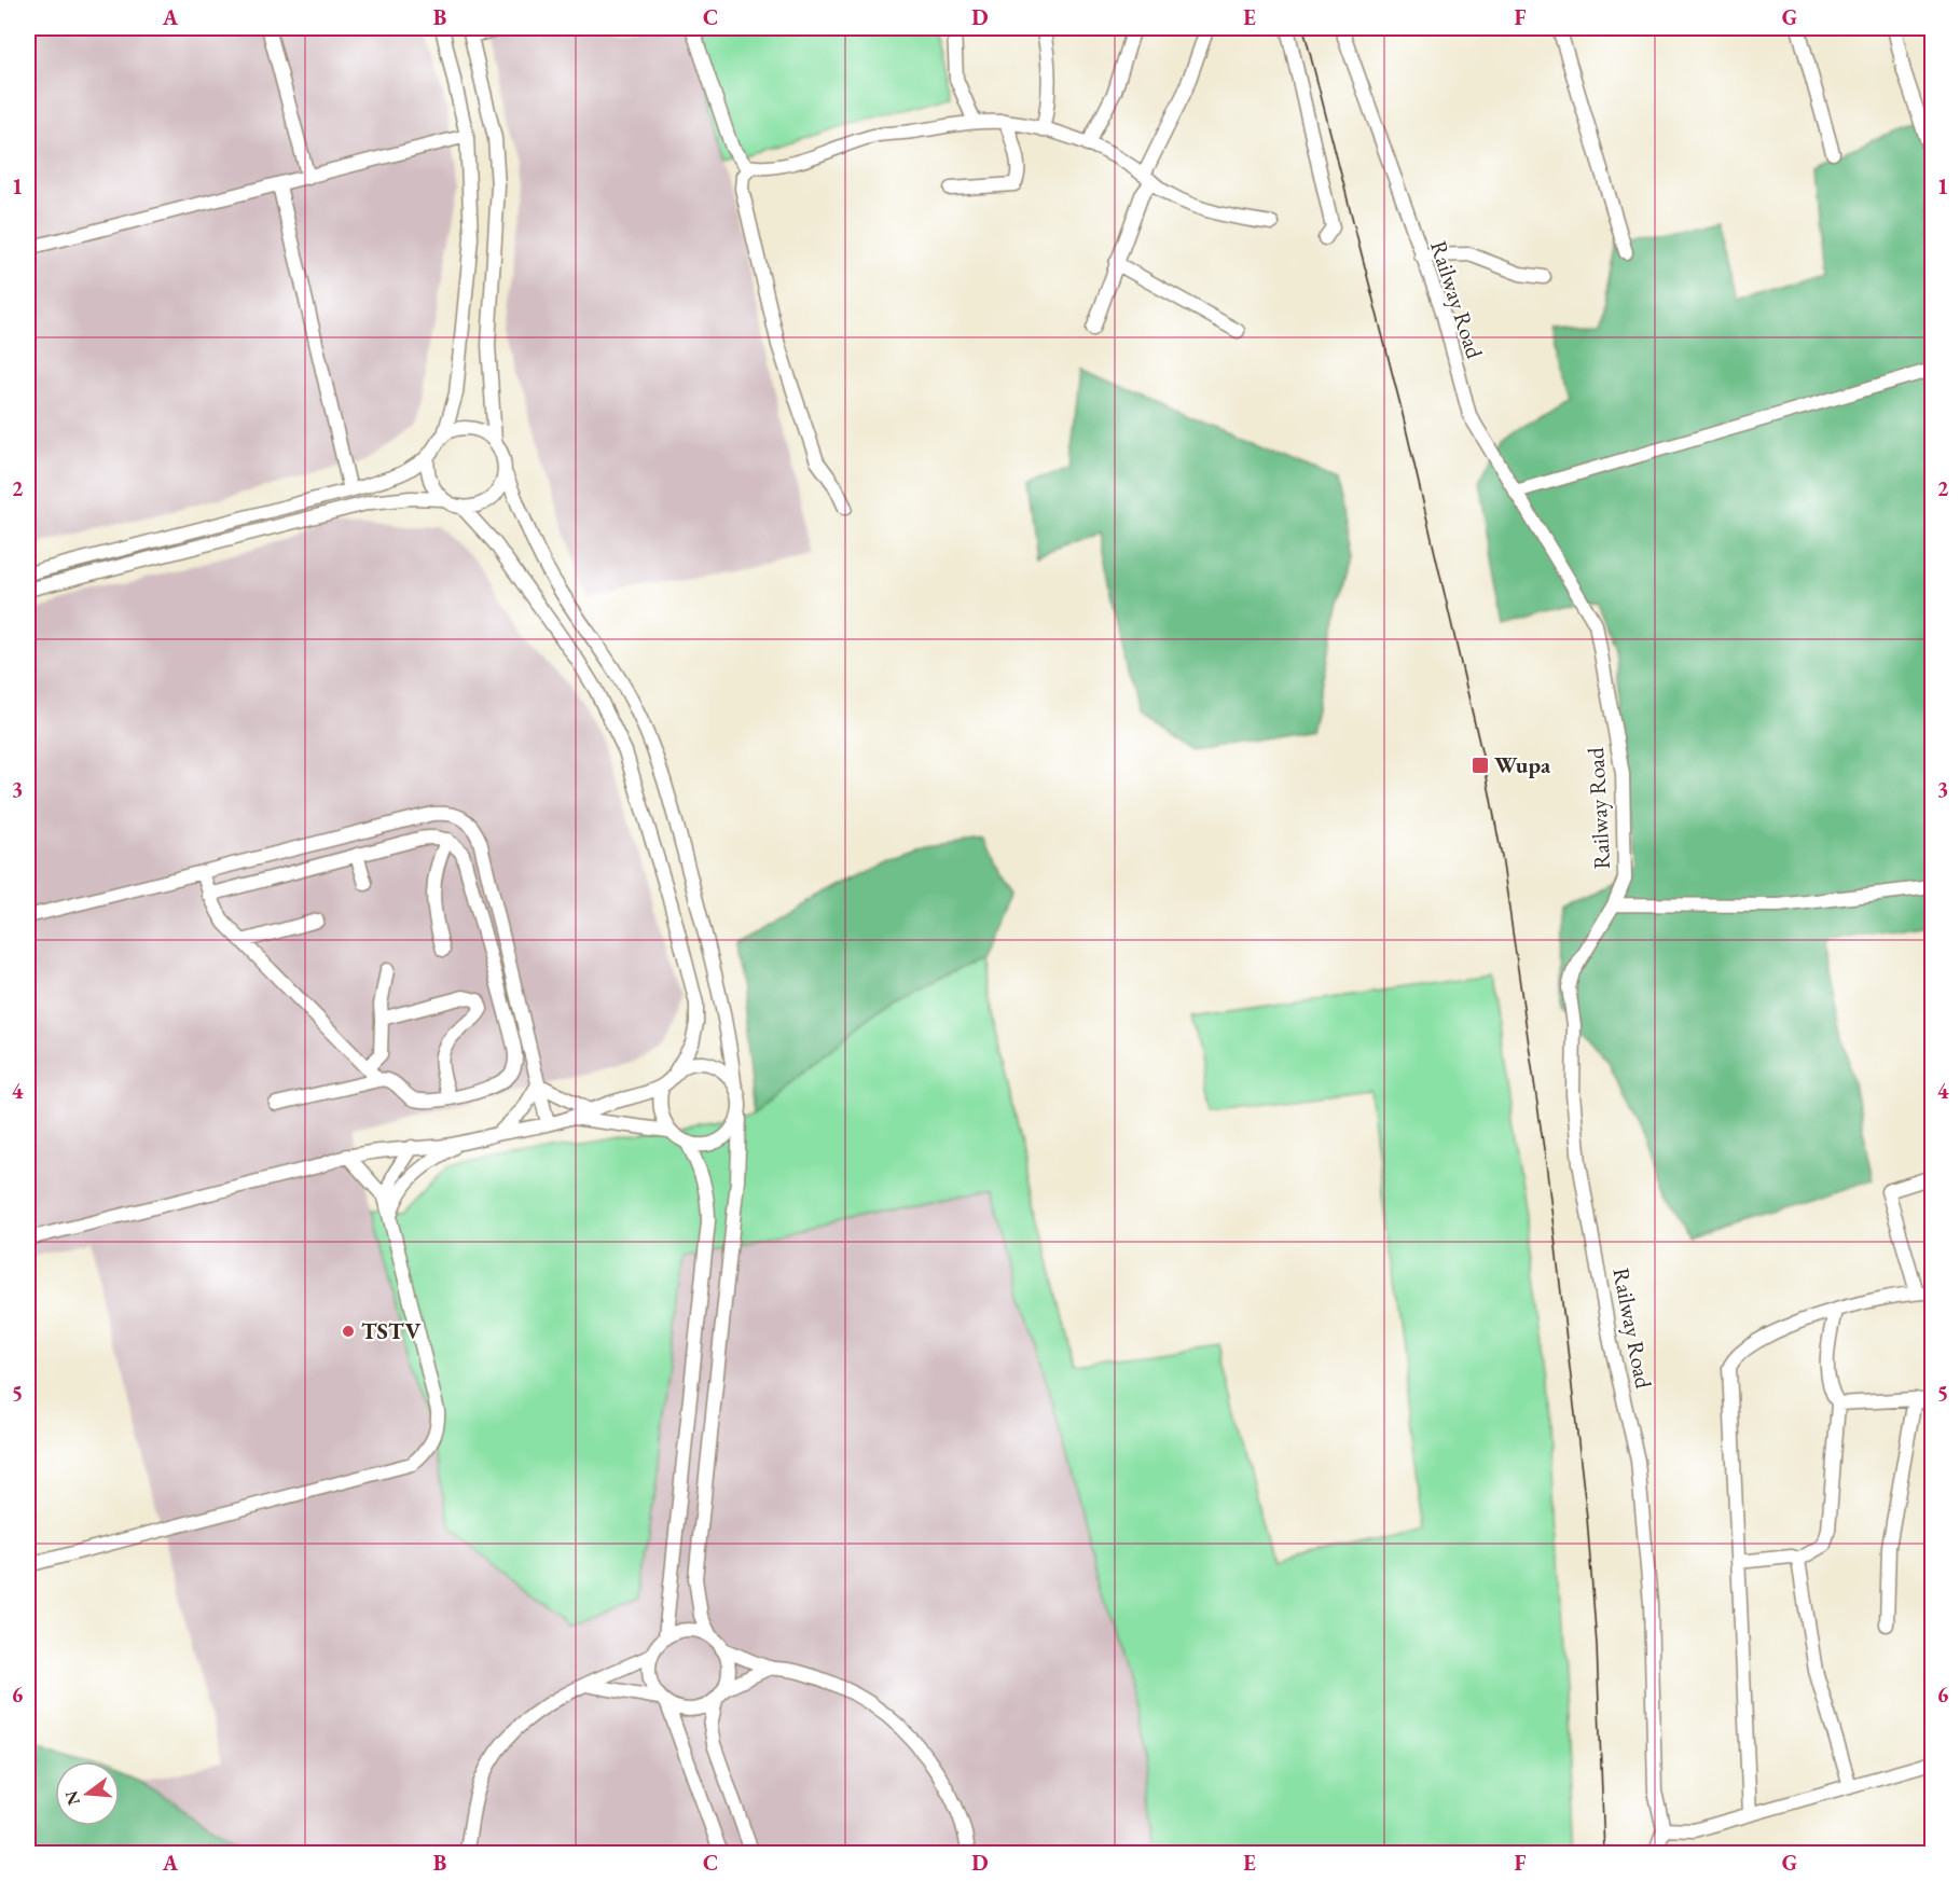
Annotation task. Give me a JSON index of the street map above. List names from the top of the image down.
{
  "streets": {
    "street": ["Railway Road"]
  },
  "places": {
    "transit": ["Wupa"],
    "other": ["TSTV"]
  },
  "north": "left",
  "grid": {
    "columns": [
      "A",
      "B",
      "C",
      "D",
      "E",
      "F",
      "G"
    ],
    "rows": [
      "1",
      "2",
      "3",
      "4",
      "5",
      "6"
    ]
  }
}
